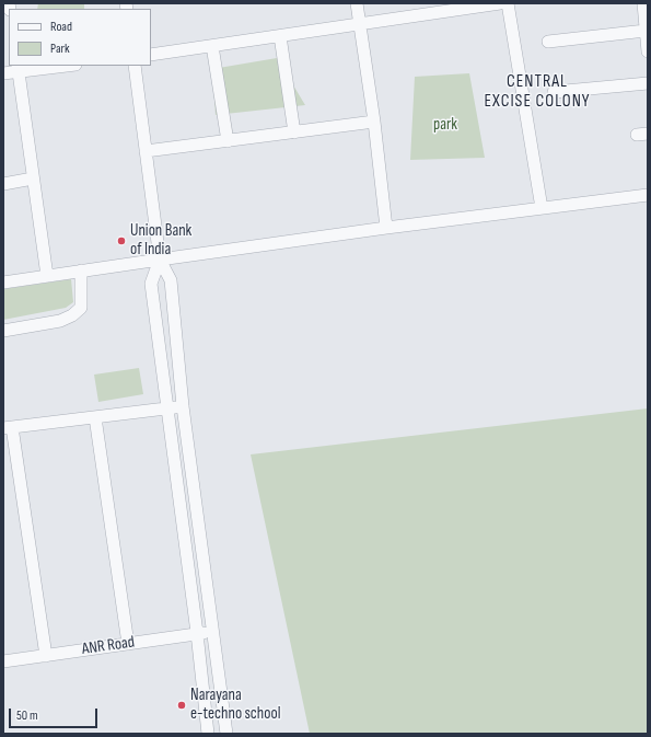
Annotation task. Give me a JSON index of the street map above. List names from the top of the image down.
{
  "streets": {
    "street": ["ANR Road"]
  },
  "districts": ["CENTRAL EXCISE COLONY"],
  "parks": ["park"],
  "places": ["Union Bank of India", "Narayana e-techno school"],
  "legend": ["Road", "Park"],
  "scale_bar": "50 m"
}
